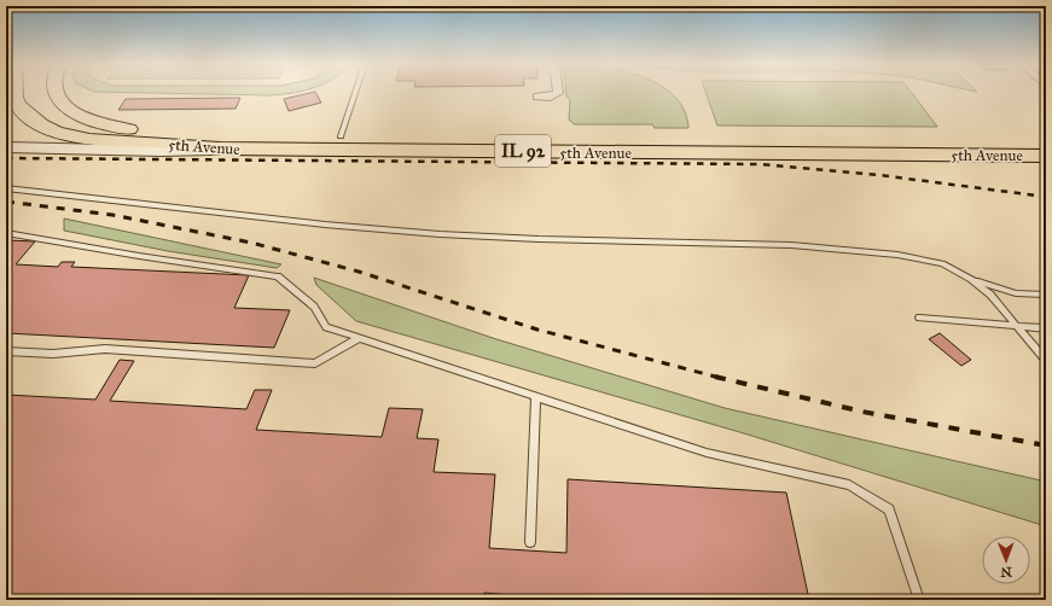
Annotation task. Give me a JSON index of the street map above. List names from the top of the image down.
{
  "streets": {
    "main road": ["5th Avenue", "IL 92"]
  },
  "crossings": [
    ["5th Avenue", "IL 92"]
  ],
  "north": "bottom"
}
